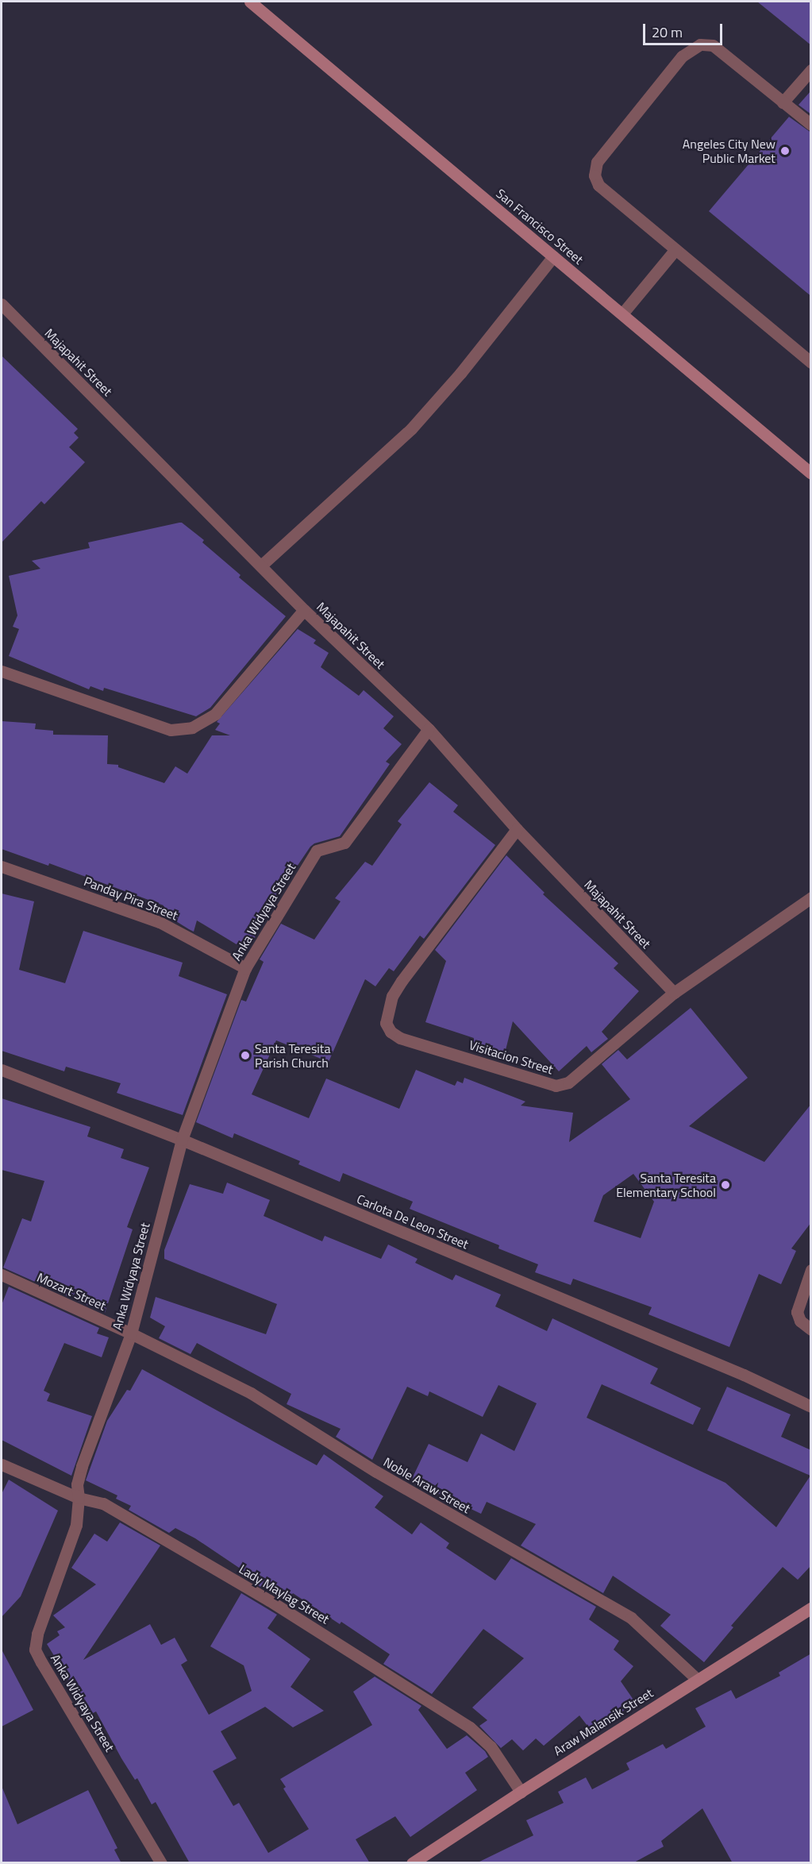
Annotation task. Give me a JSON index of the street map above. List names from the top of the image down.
{
  "streets": {
    "street": [
      "San Francisco Street",
      "Majapahit Street",
      "Panday Pira Street",
      "Anka Widyaya Street",
      "Visitacion Street",
      "Carlota De Leon Street",
      "Mozart Street",
      "Noble Araw Street",
      "Lady Maylag Street",
      "Araw Malansik Street"
    ]
  },
  "crossings": [
    ["Majapahit Street", "Anka Widyaya Street"],
    ["Majapahit Street", "Visitacion Street"],
    ["Panday Pira Street", "Anka Widyaya Street"],
    ["Anka Widyaya Street", "Carlota De Leon Street"],
    ["Anka Widyaya Street", "Mozart Street"],
    ["Anka Widyaya Street", "Noble Araw Street"],
    ["Anka Widyaya Street", "Lady Maylag Street"],
    ["Mozart Street", "Noble Araw Street"],
    ["Noble Araw Street", "Araw Malansik Street"],
    ["Lady Maylag Street", "Araw Malansik Street"]
  ],
  "places": ["Angeles City New Public Market", "Santa Teresita Parish Church", "Santa Teresita Elementary School"],
  "scale_bar": "20 m"
}
